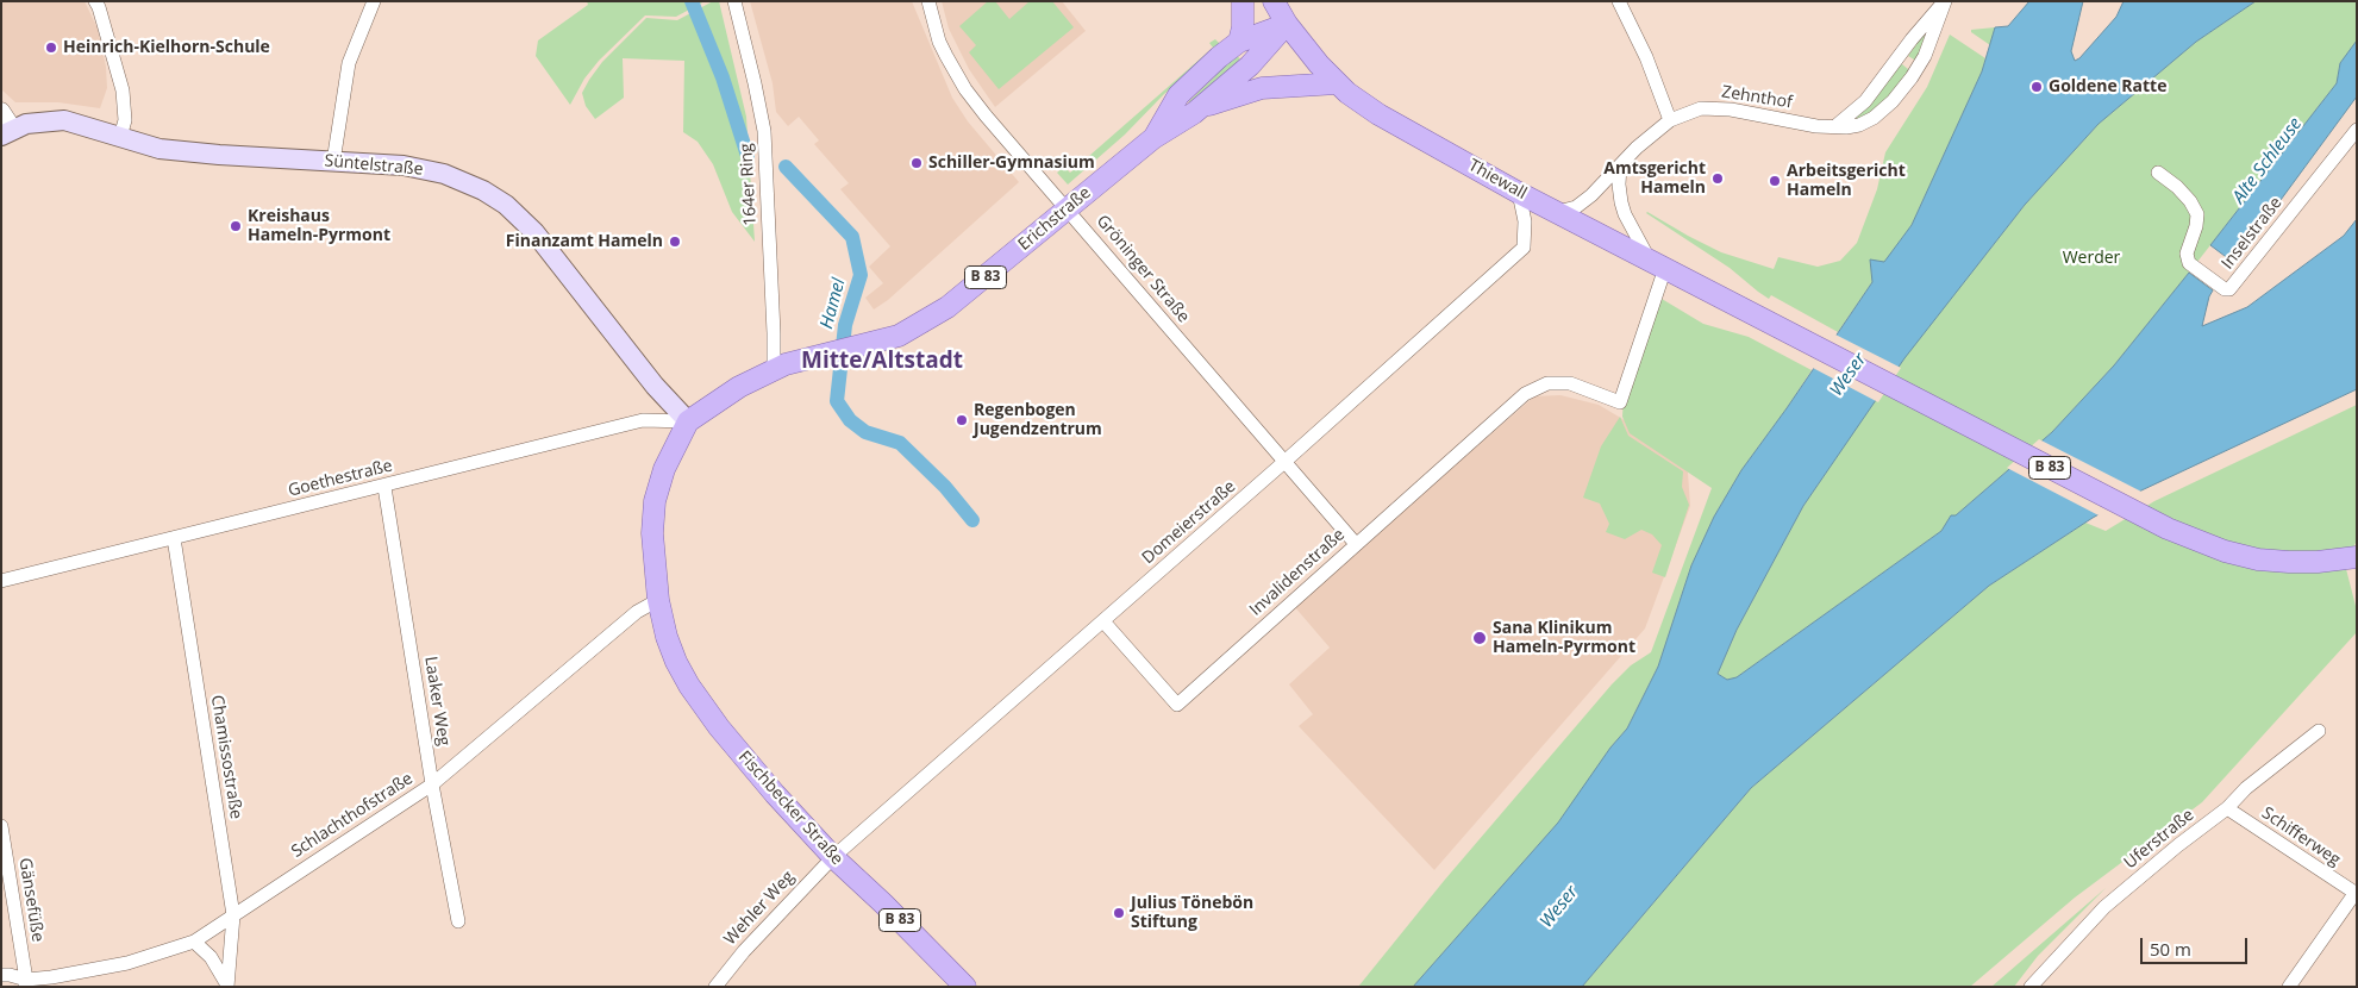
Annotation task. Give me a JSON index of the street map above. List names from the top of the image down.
{
  "streets": {
    "main road": [
      "Süntelstraße",
      "Thiewall",
      "Erichstraße",
      "B 83",
      "Fischbecker Straße"
    ],
    "street": [
      "Zehnthof",
      "164er Ring",
      "Inselstraße",
      "Gröninger Straße",
      "Goethestraße",
      "Domeierstraße",
      "Invalidenstraße",
      "Laaker Weg",
      "Chamissostraße",
      "Schlachthofstraße",
      "Schifferweg",
      "Uferstraße",
      "Gänsefüße",
      "Wehler Weg"
    ]
  },
  "crossings": [
    ["Zehnthof", "Thiewall"],
    ["Süntelstraße", "B 83"],
    ["Süntelstraße", "Goethestraße"],
    ["Thiewall", "Erichstraße"],
    ["Thiewall", "B 83"],
    ["Thiewall", "Domeierstraße"],
    ["Thiewall", "Invalidenstraße"],
    ["164er Ring", "Erichstraße"],
    ["164er Ring", "B 83"],
    ["Erichstraße", "Gröninger Straße"],
    ["Erichstraße", "B 83"],
    ["Gröninger Straße", "Domeierstraße"],
    ["Gröninger Straße", "Invalidenstraße"],
    ["B 83", "Goethestraße"],
    ["B 83", "Fischbecker Straße"],
    ["B 83", "Schlachthofstraße"],
    ["Goethestraße", "Laaker Weg"],
    ["Goethestraße", "Chamissostraße"],
    ["Domeierstraße", "Invalidenstraße"],
    ["Domeierstraße", "Fischbecker Straße"],
    ["Domeierstraße", "Wehler Weg"],
    ["Laaker Weg", "Schlachthofstraße"],
    ["Chamissostraße", "Schlachthofstraße"],
    ["Fischbecker Straße", "Schlachthofstraße"],
    ["Fischbecker Straße", "Wehler Weg"],
    ["Schlachthofstraße", "Gänsefüße"],
    ["Schifferweg", "Uferstraße"]
  ],
  "districts": ["Mitte/Altstadt"],
  "water": ["Alte Schleuse", "Hamel", "Weser"],
  "parks": ["Werder"],
  "places": [
    "Heinrich-Kielhorn-Schule",
    "Goldene Ratte",
    "Schiller-Gymnasium",
    "Amtsgericht Hameln",
    "Arbeitsgericht Hameln",
    "Kreishaus Hameln-Pyrmont",
    "Finanzamt Hameln",
    "Regenbogen Jugendzentrum",
    "Sana Klinikum Hameln-Pyrmont",
    "Julius Tönebön Stiftung"
  ],
  "scale_bar": "50 m"
}
